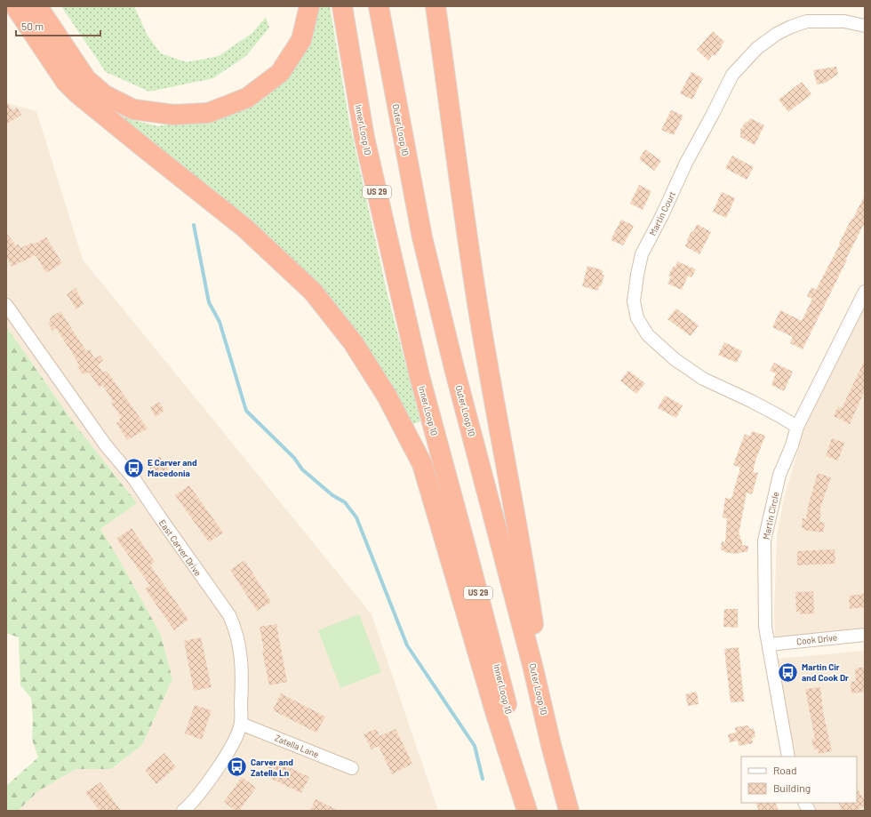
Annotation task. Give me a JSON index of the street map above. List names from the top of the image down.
{
  "streets": {
    "highway": ["Inner Loop 10", "Outer Loop 10", "US 29"],
    "street": [
      "Martin Court",
      "Martin Circle",
      "East Carver Drive",
      "Cook Drive",
      "Zatella Lane"
    ]
  },
  "crossings": [
    ["Martin Court", "Martin Circle"],
    ["Martin Circle", "Cook Drive"],
    ["East Carver Drive", "Zatella Lane"]
  ],
  "places": {
    "bus stop": ["E Carver and Macedonia", "Martin Cir and Cook Dr", "Carver and Zatella Ln"]
  },
  "legend": ["Road", "Building"],
  "scale_bar": "50 m"
}
